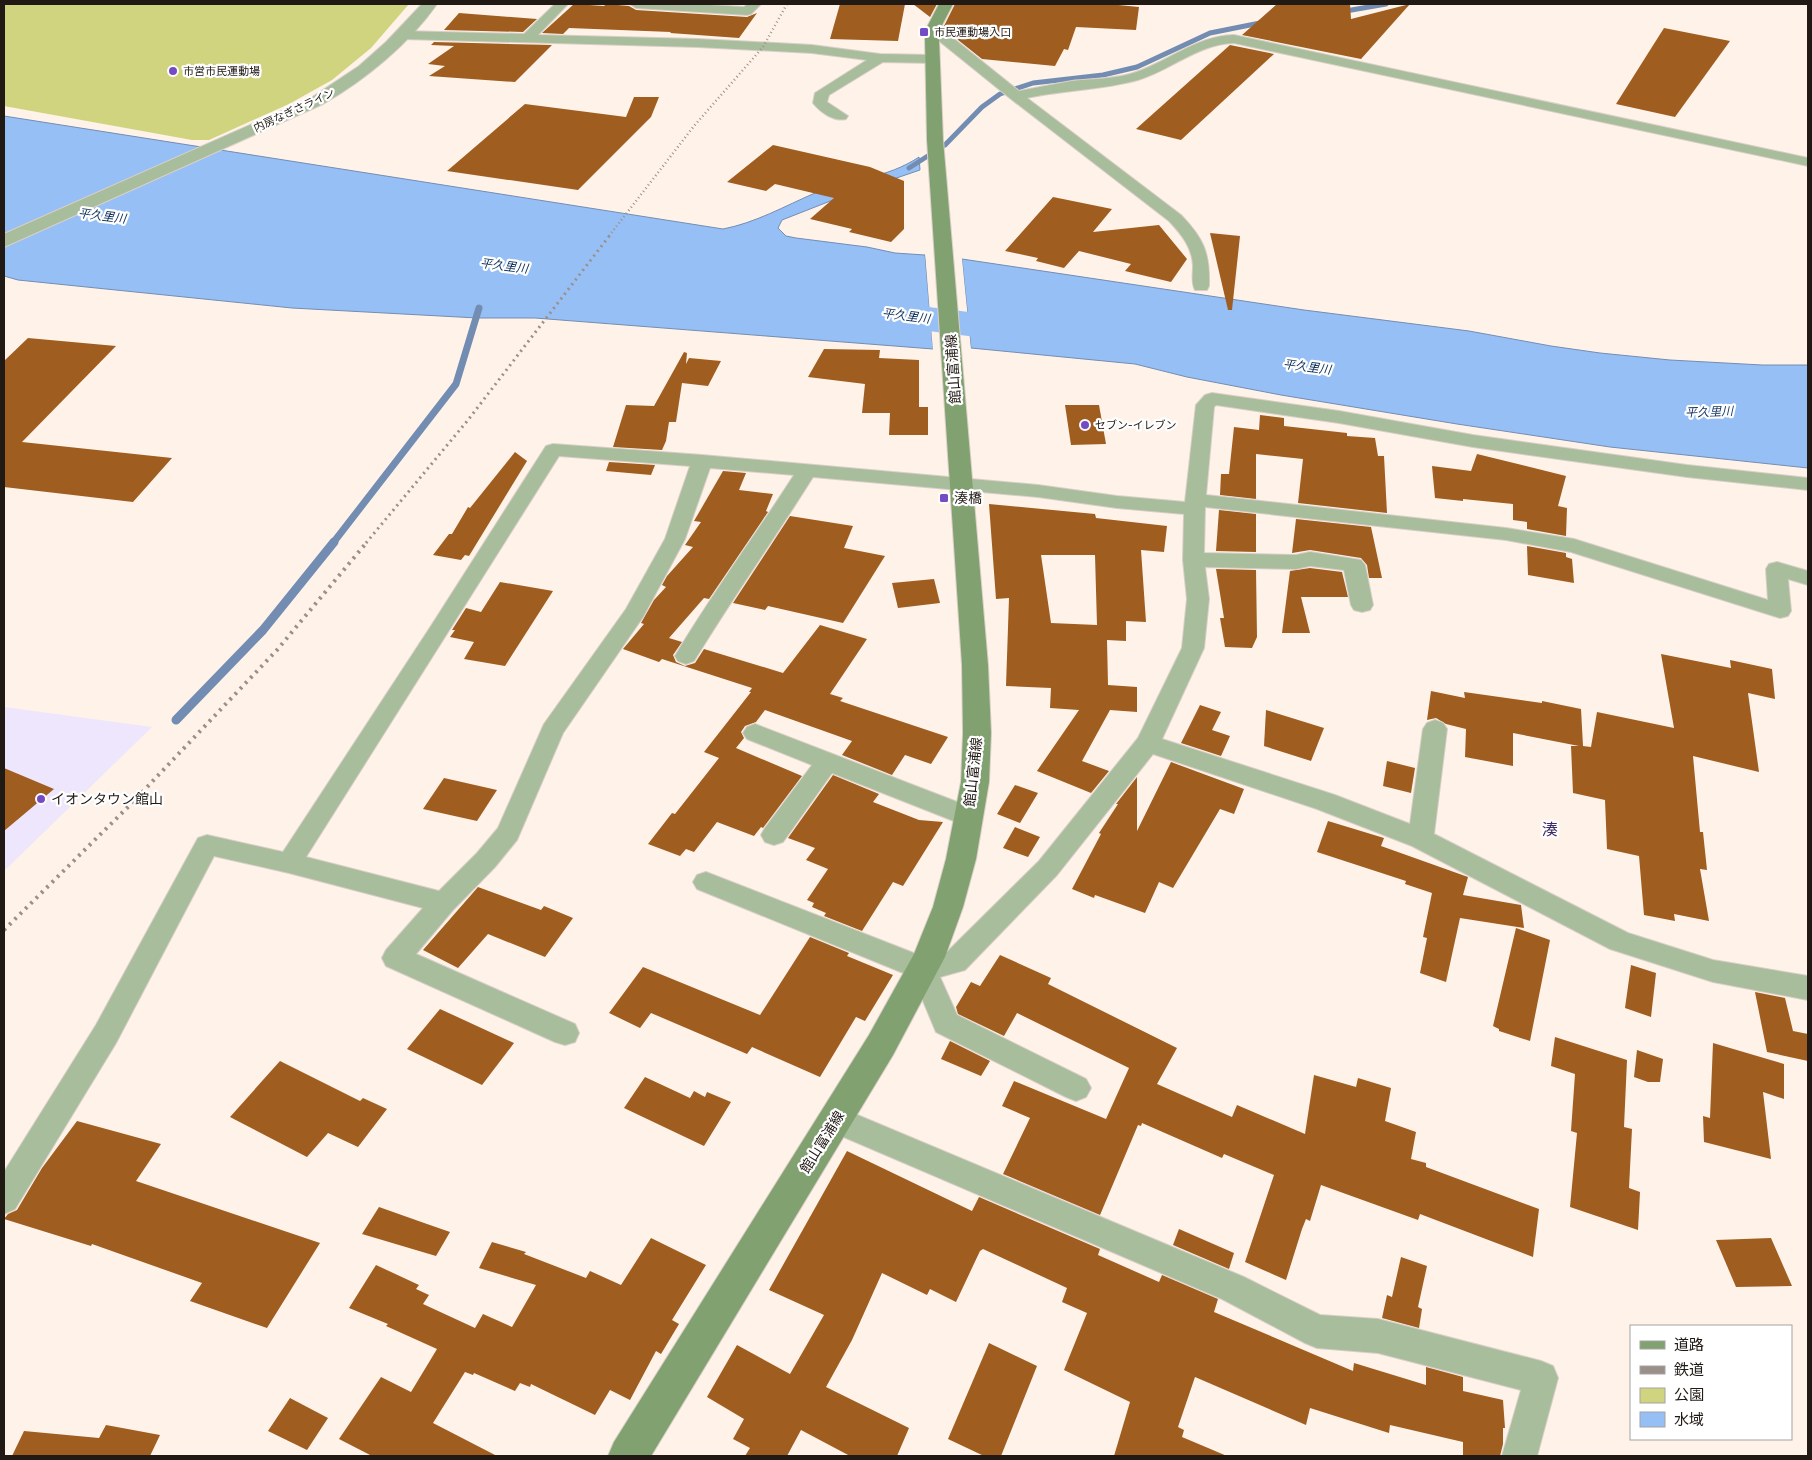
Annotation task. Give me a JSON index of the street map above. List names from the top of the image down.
{
  "streets": {
    "main road": ["館山富浦線"],
    "street": ["内房なぎさライン"]
  },
  "districts": ["湊"],
  "water": ["平久里川"],
  "places": {
    "transit": ["市民運動場入口", "湊橋"],
    "other": ["市営市民運動場", "セブン-イレブン", "イオンタウン館山"]
  },
  "legend": [
    "道路",
    "鉄道",
    "公園",
    "水域"
  ]
}
